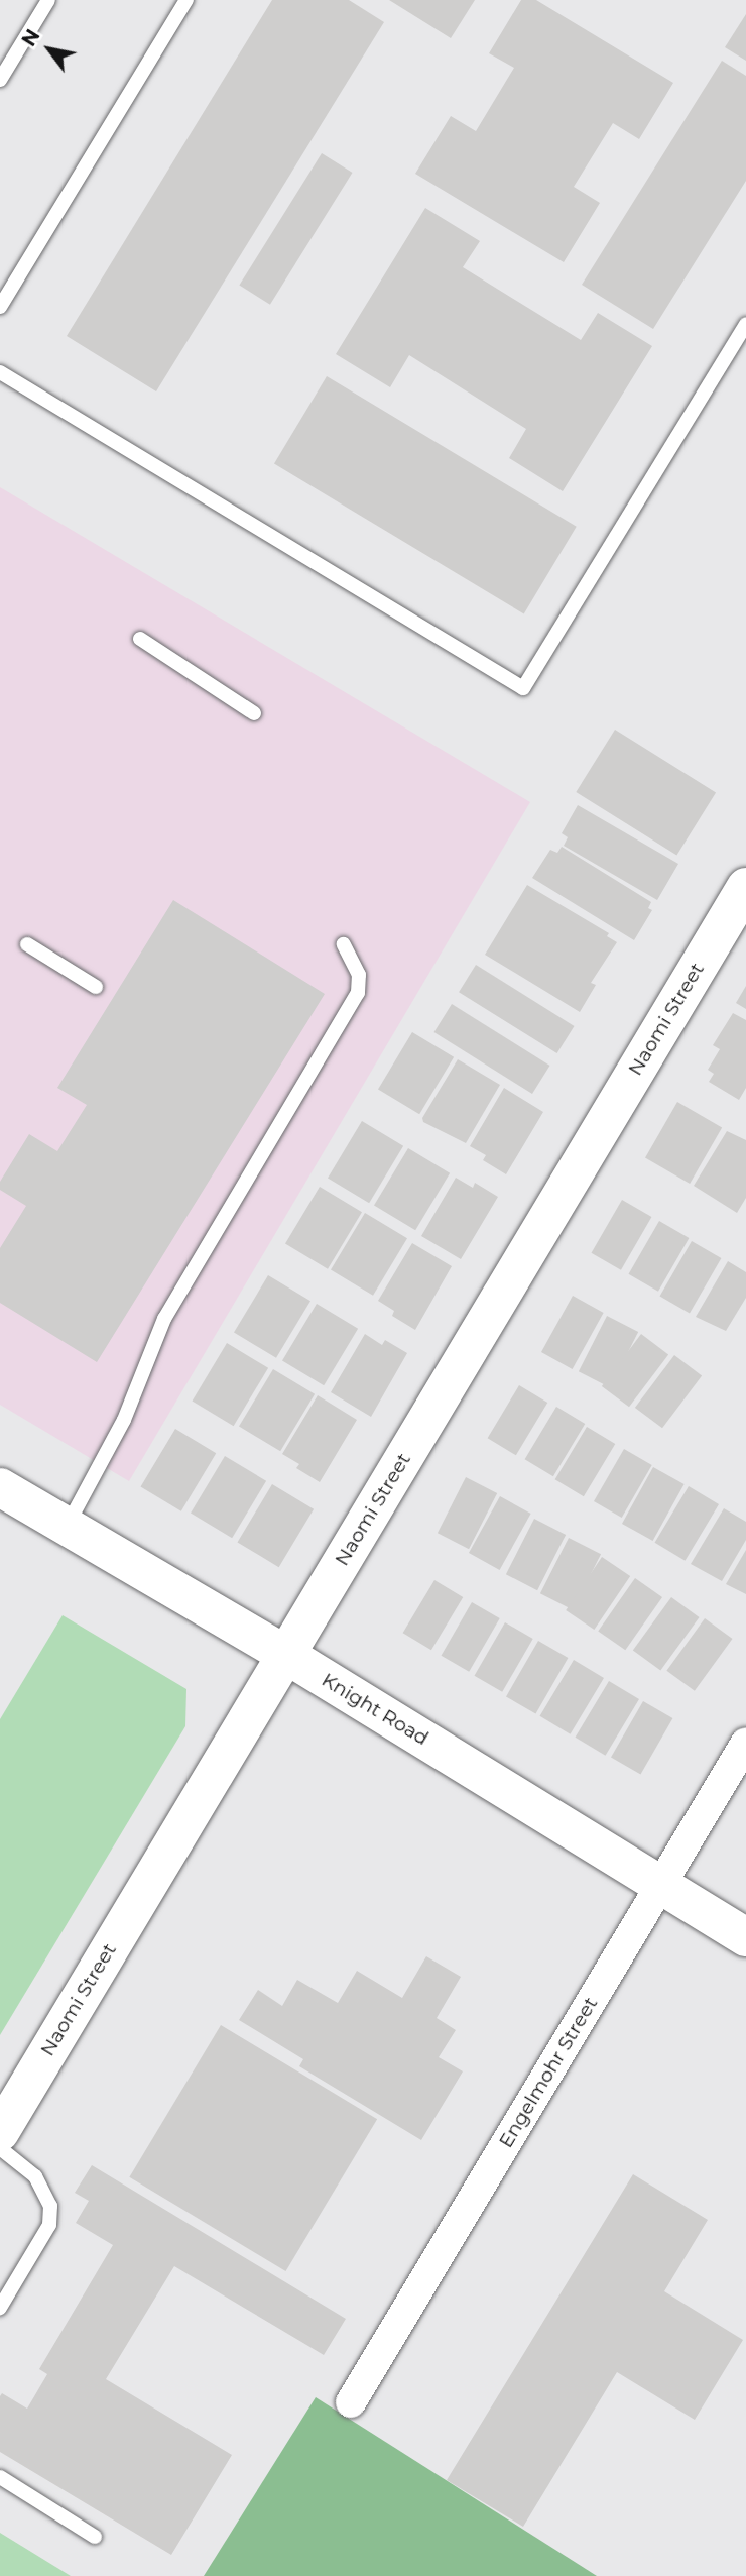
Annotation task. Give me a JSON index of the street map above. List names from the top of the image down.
{
  "streets": {
    "street": ["Naomi Street", "Knight Road", "Engelmohr Street"]
  },
  "crossings": [
    ["Naomi Street", "Knight Road"],
    ["Knight Road", "Engelmohr Street"]
  ],
  "north": "top left"
}
